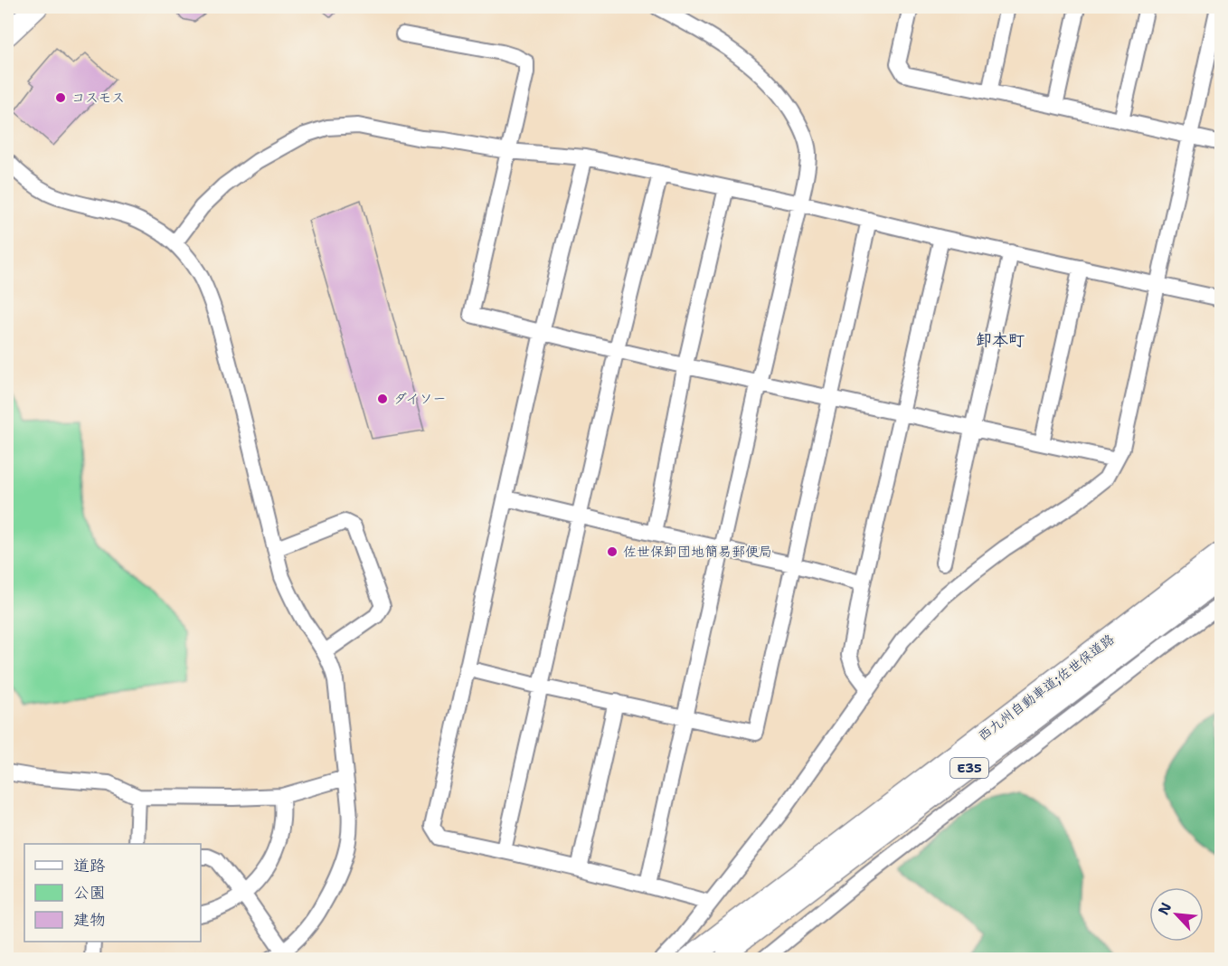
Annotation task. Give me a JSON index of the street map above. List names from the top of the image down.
{
  "streets": {
    "highway": ["西九州自動車道;佐世保道路", "E35"]
  },
  "districts": ["卸本町"],
  "places": ["コスモス", "ダイソー", "佐世保卸団地簡易郵便局"],
  "legend": ["道路", "公園", "建物"],
  "north": "top left"
}
